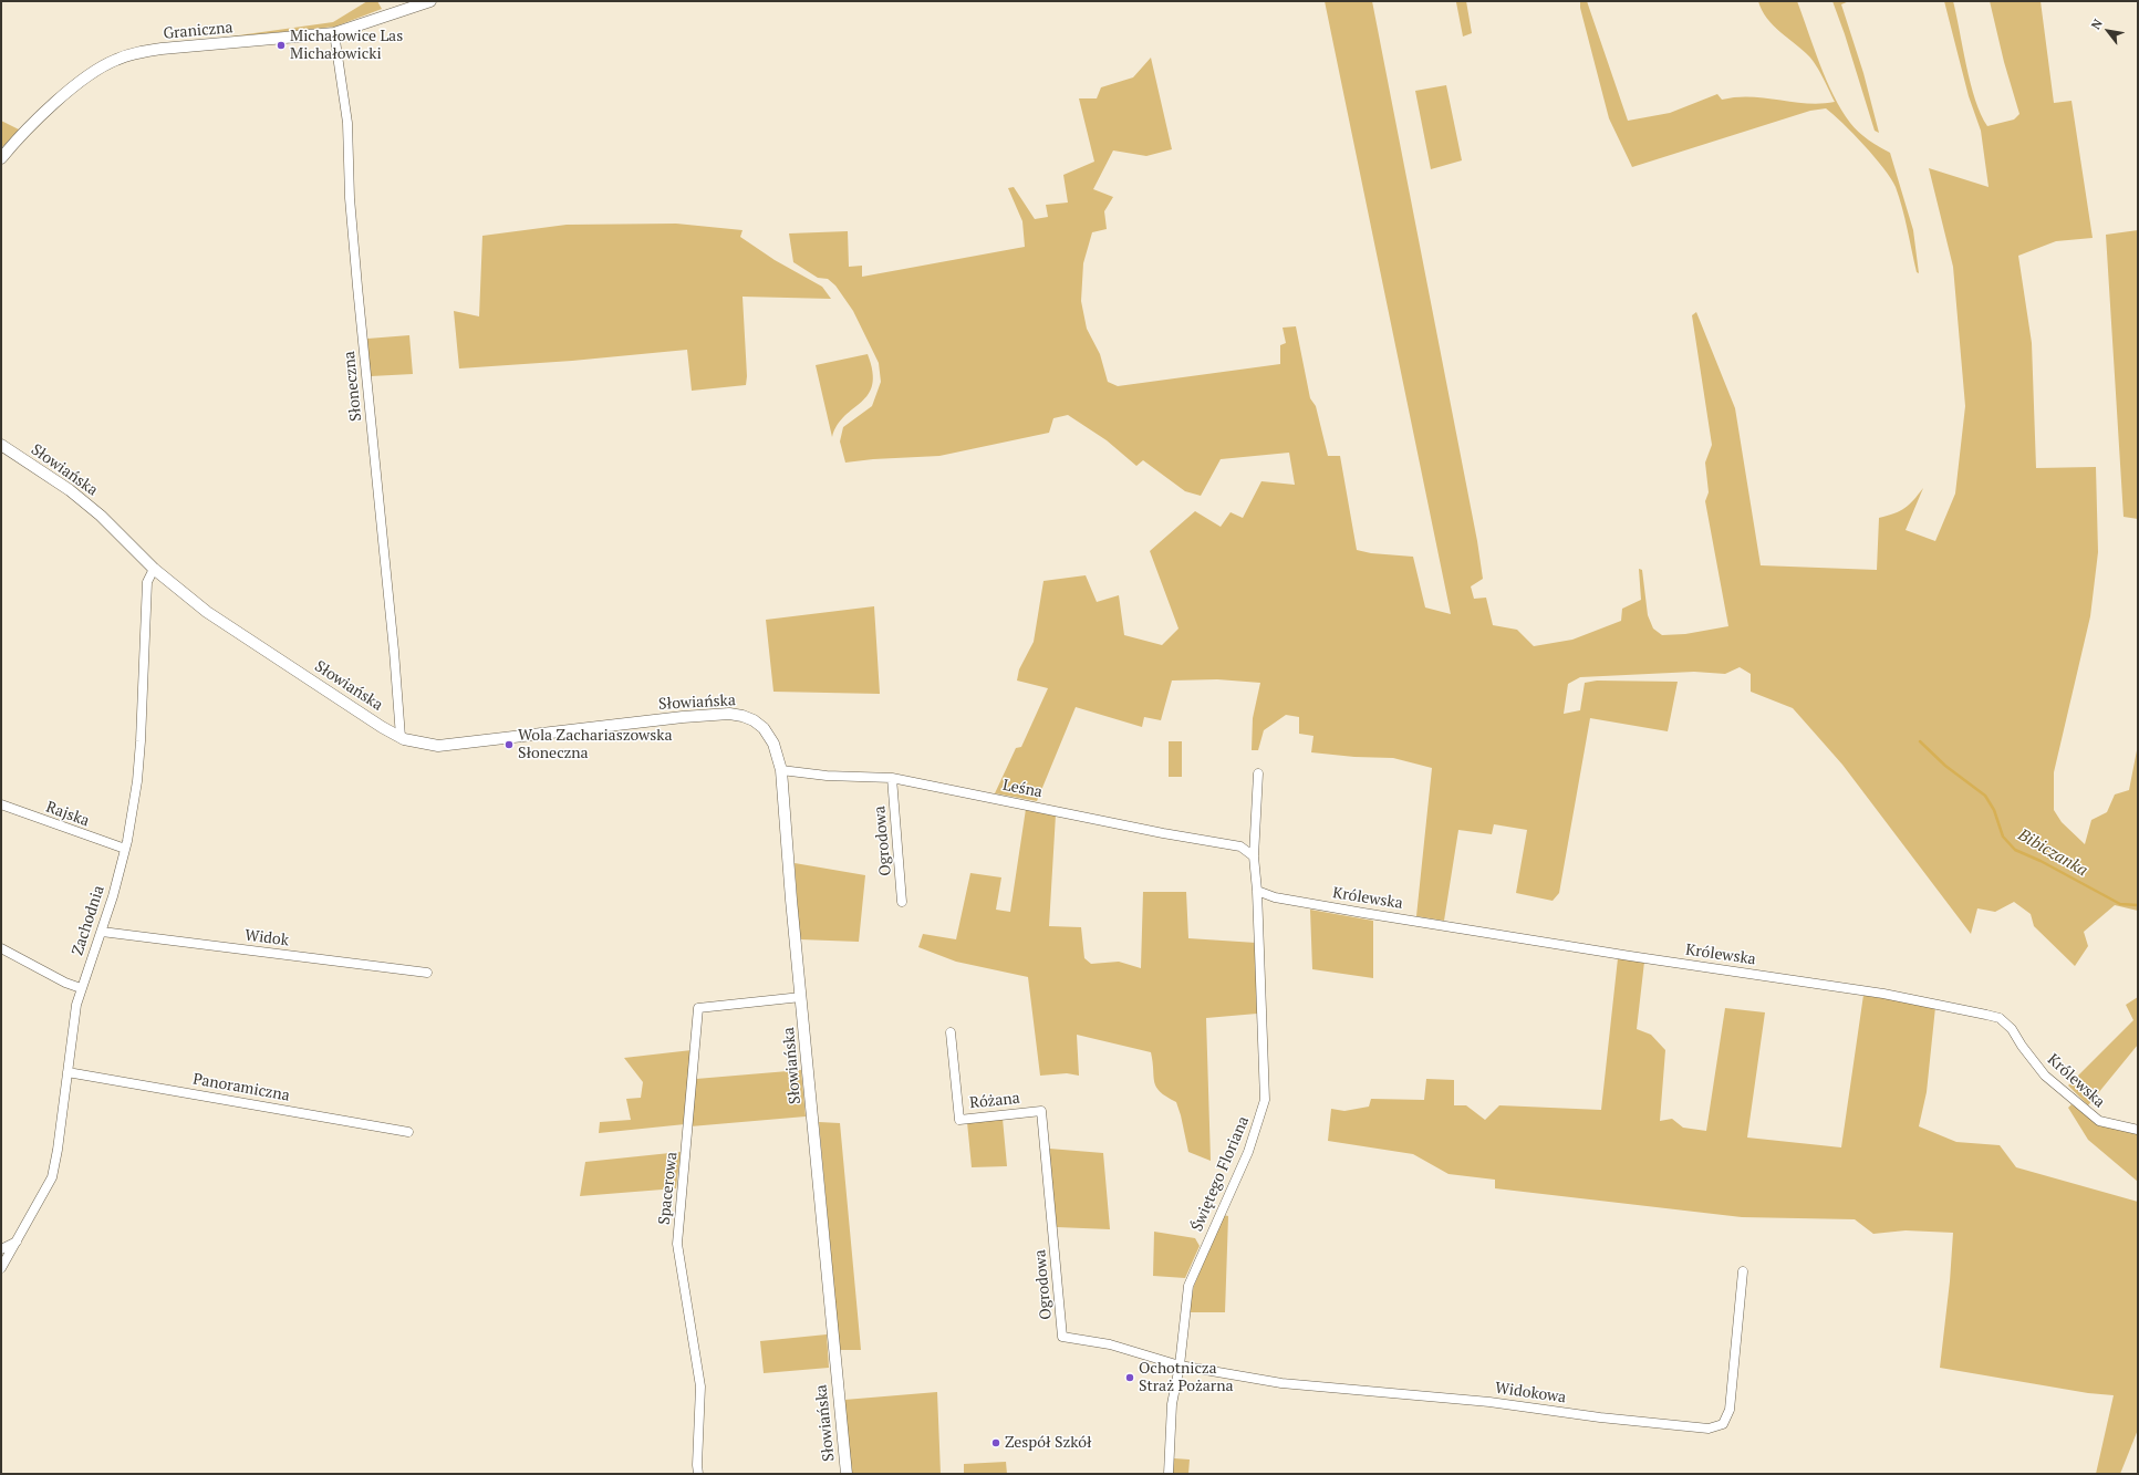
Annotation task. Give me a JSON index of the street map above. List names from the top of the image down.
{
  "streets": {
    "street": [
      "Graniczna",
      "Słoneczna",
      "Słowiańska",
      "Leśna",
      "Rajska",
      "Ogrodowa",
      "Królewska",
      "Zachodnia",
      "Widok",
      "Panoramiczna",
      "Różana",
      "Świętego Floriana",
      "Spacerowa",
      "Widokowa"
    ]
  },
  "crossings": [
    ["Graniczna", "Słoneczna"],
    ["Słoneczna", "Słowiańska"],
    ["Słowiańska", "Leśna"],
    ["Słowiańska", "Zachodnia"],
    ["Słowiańska", "Spacerowa"],
    ["Leśna", "Ogrodowa"],
    ["Leśna", "Świętego Floriana"],
    ["Rajska", "Zachodnia"],
    ["Ogrodowa", "Różana"],
    ["Ogrodowa", "Świętego Floriana"],
    ["Ogrodowa", "Widokowa"],
    ["Królewska", "Świętego Floriana"],
    ["Zachodnia", "Widok"],
    ["Zachodnia", "Panoramiczna"],
    ["Świętego Floriana", "Widokowa"]
  ],
  "water": ["Bibiczanka"],
  "places": [
    "Michałowice Las Michałowicki",
    "Wola Zachariaszowska Słoneczna",
    "Ochotnicza Straż Pożarna",
    "Zespół Szkół"
  ],
  "north": "top left"
}
